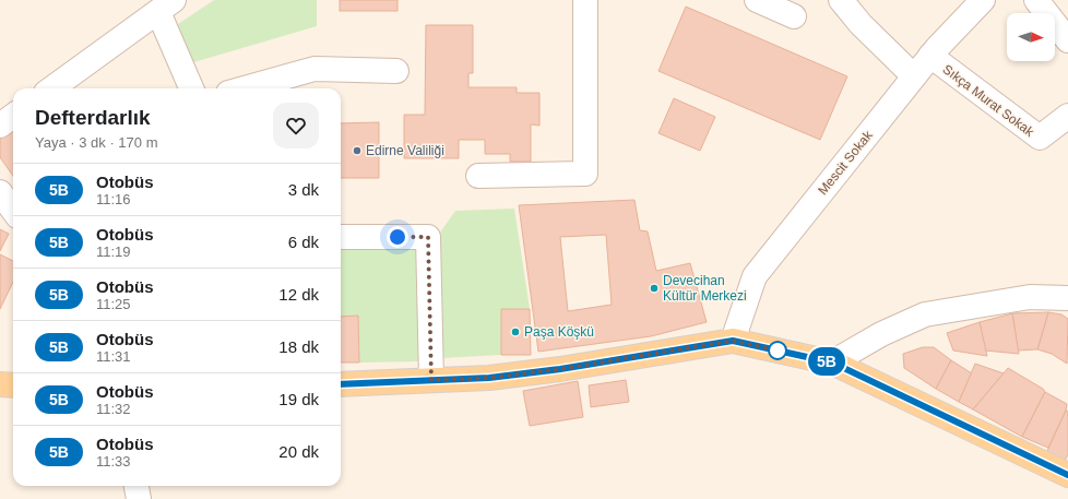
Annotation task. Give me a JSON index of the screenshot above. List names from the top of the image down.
{
  "streets": {
    "street": ["Sıkça Murat Sokak", "Mescit Sokak"]
  },
  "crossings": [
    ["Sıkça Murat Sokak", "Mescit Sokak"]
  ],
  "places": ["Edirne Valiliği", "Devecihan Kültür Merkezi", "Paşa Köşkü"],
  "lines": ["bus line 5B"],
  "north": "right",
  "page": {
    "on_map": "5B",
    "heading": ["Defterdarlık", "Yaya · 3 dk · 170 m"],
    "list": [
      {
        "mark": "5B",
        "name": "Otobüs",
        "note": "11:16",
        "value": "3 dk"
      },
      {
        "mark": "5B",
        "name": "Otobüs",
        "note": "11:19",
        "value": "6 dk"
      },
      {
        "mark": "5B",
        "name": "Otobüs",
        "note": "11:25",
        "value": "12 dk"
      },
      {
        "mark": "5B",
        "name": "Otobüs",
        "note": "11:31",
        "value": "18 dk"
      },
      {
        "mark": "5B",
        "name": "Otobüs",
        "note": "11:32",
        "value": "19 dk"
      },
      {
        "mark": "5B",
        "name": "Otobüs",
        "note": "11:33",
        "value": "20 dk"
      }
    ]
  }
}
